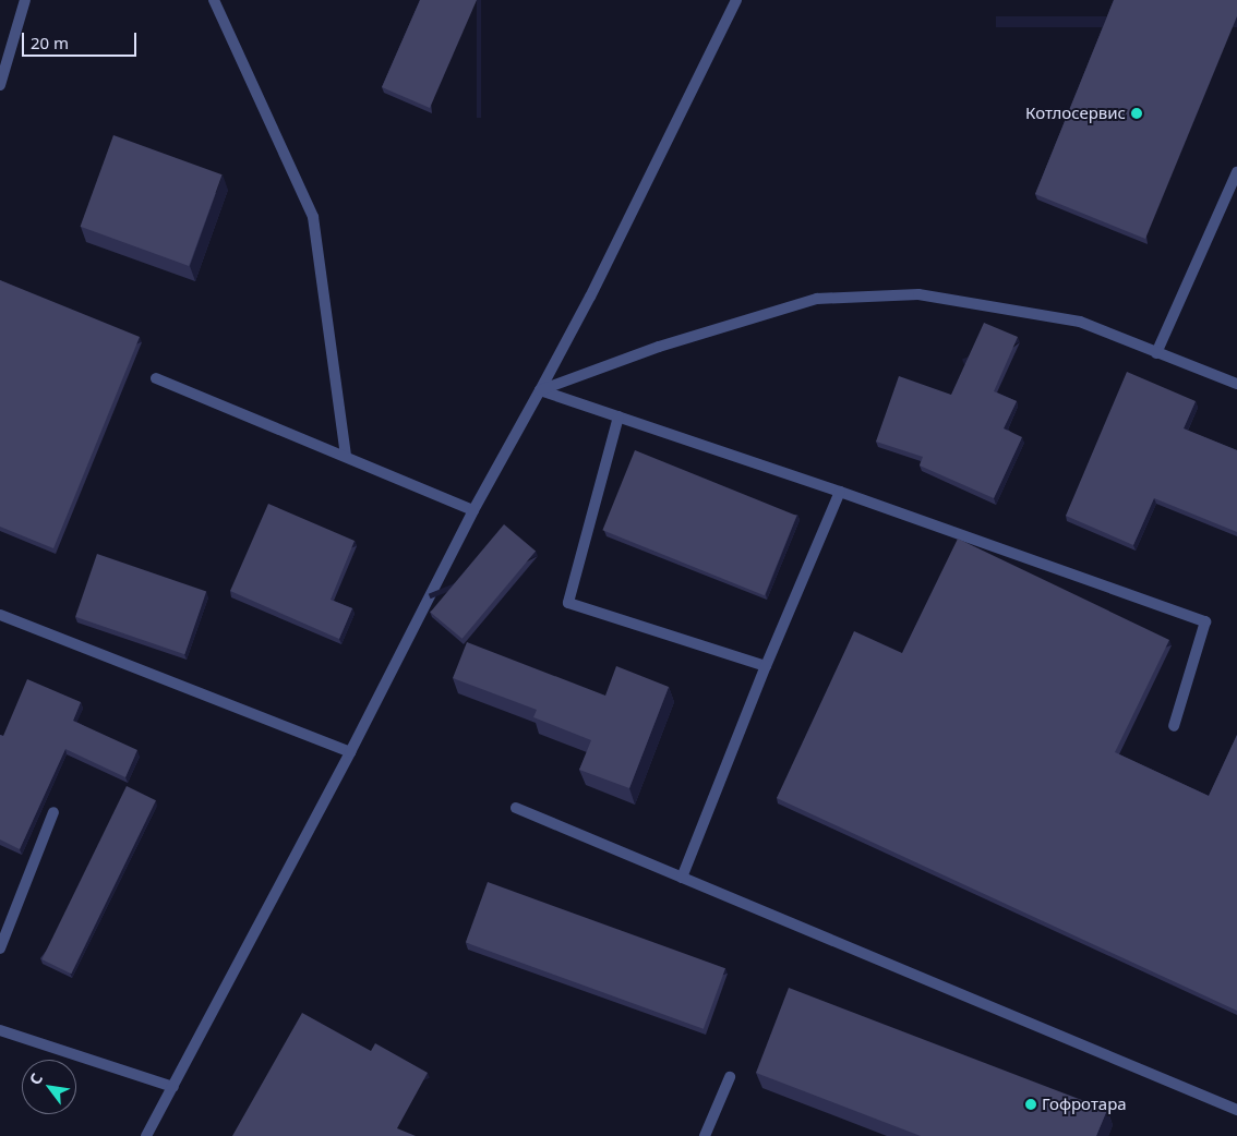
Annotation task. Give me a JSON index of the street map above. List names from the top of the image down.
{
  "places": ["Котлосервис", "Гофротара"],
  "scale_bar": "20 m",
  "north": "top left"
}
